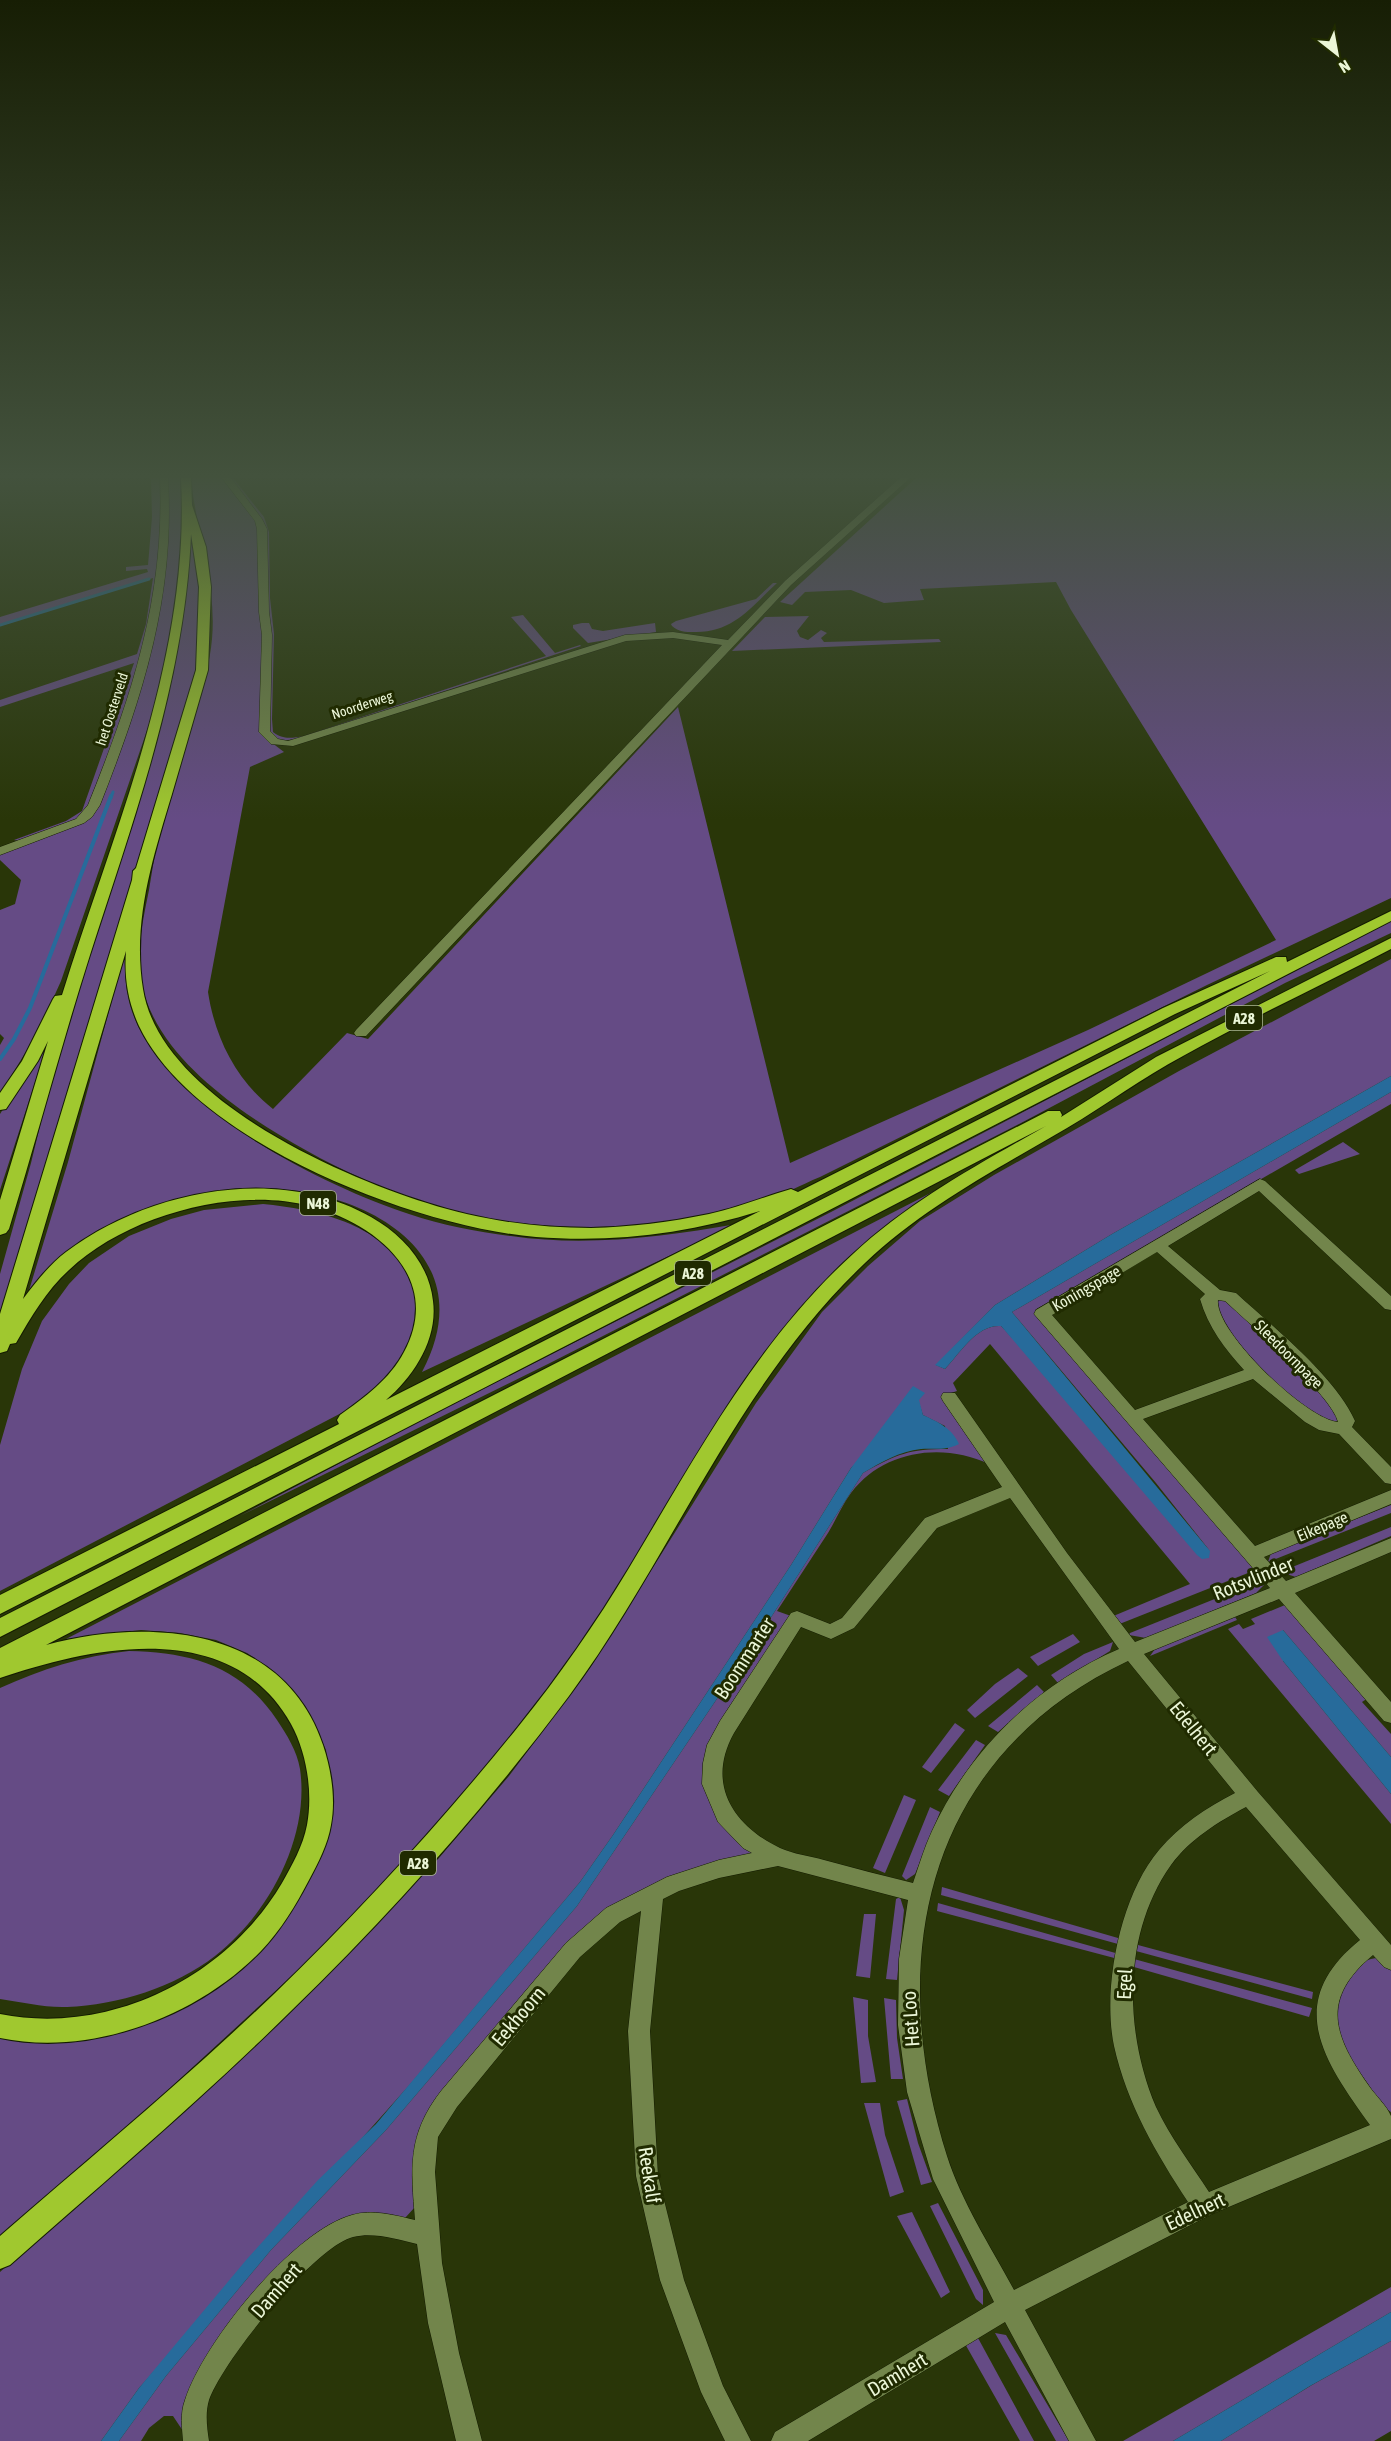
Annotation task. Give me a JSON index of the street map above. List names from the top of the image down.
{
  "streets": {
    "highway": ["A28", "N48"],
    "street": [
      "Noorderweg",
      "het Oosterveld",
      "Koningspage",
      "Sleedoornpage",
      "Eikepage",
      "Rotsvlinder",
      "Boommarter",
      "Edelhert",
      "Egel",
      "Eekhoorn",
      "Het Loo",
      "Reekalf",
      "Damhert"
    ]
  },
  "crossings": [
    ["A28", "N48"],
    ["Koningspage", "Sleedoornpage"],
    ["Koningspage", "Eikepage"],
    ["Koningspage", "Rotsvlinder"],
    ["Rotsvlinder", "Edelhert"],
    ["Rotsvlinder", "Het Loo"],
    ["Boommarter", "Eekhoorn"],
    ["Edelhert", "Egel"],
    ["Edelhert", "Het Loo"],
    ["Edelhert", "Damhert"],
    ["Eekhoorn", "Het Loo"],
    ["Eekhoorn", "Reekalf"],
    ["Eekhoorn", "Damhert"],
    ["Het Loo", "Damhert"]
  ],
  "north": "bottom right"
}
